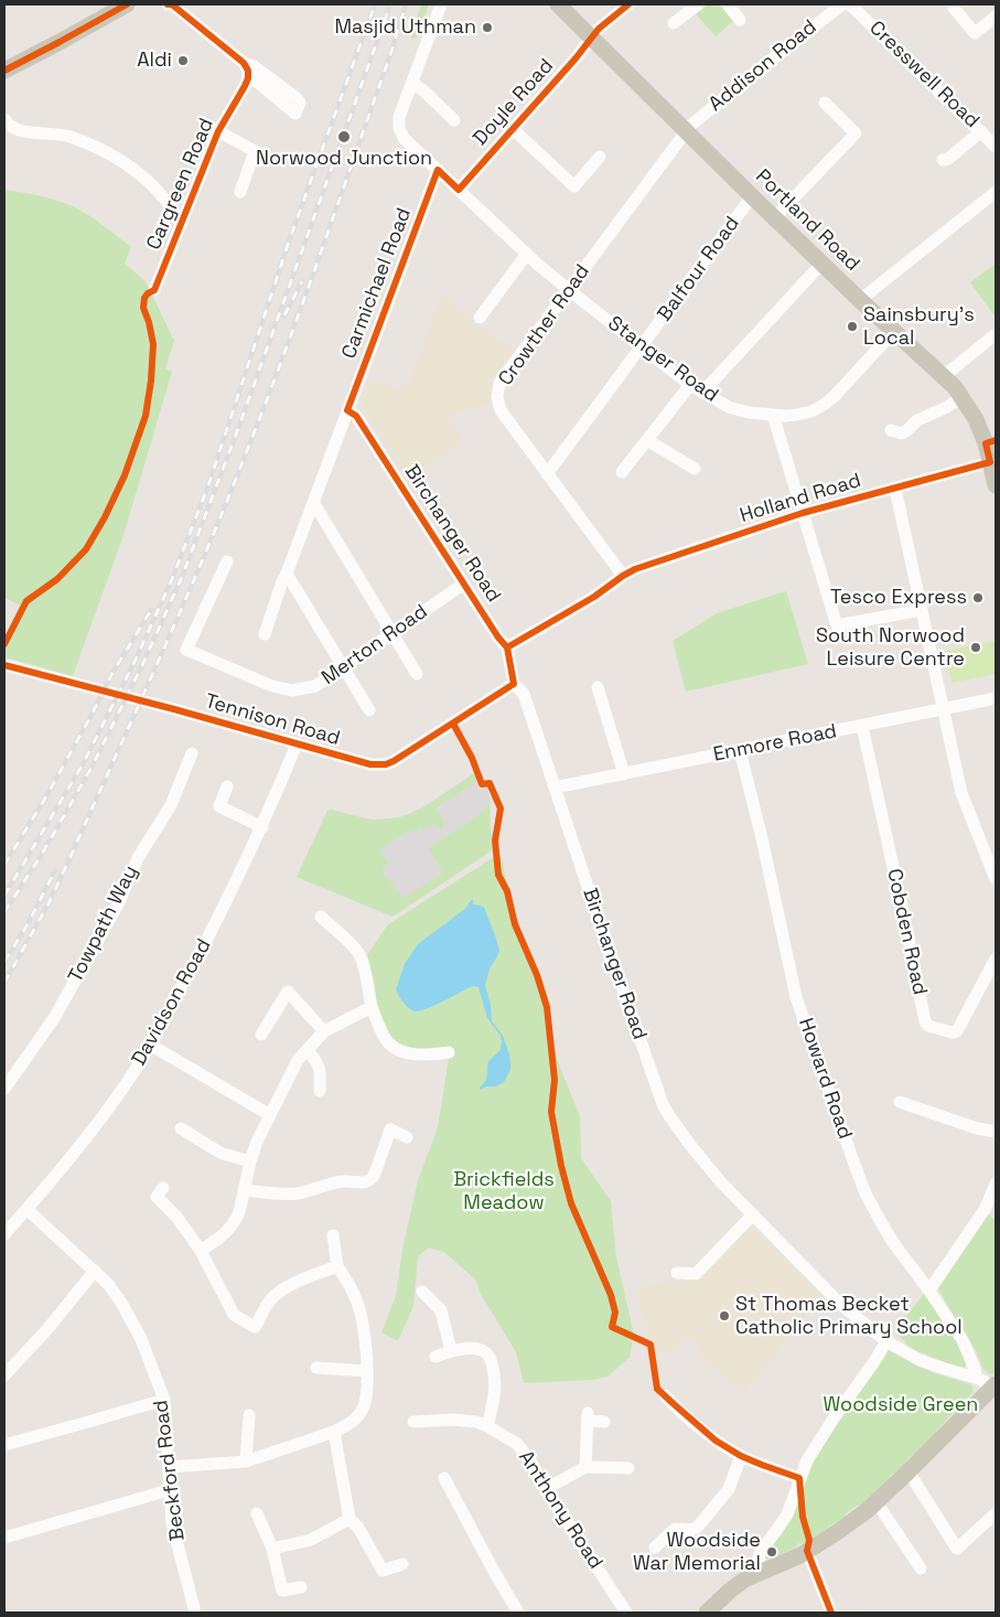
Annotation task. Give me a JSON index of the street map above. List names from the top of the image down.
{
  "streets": {
    "main road": ["Portland Road"],
    "street": [
      "Addison Road",
      "Cresswell Road",
      "Doyle Road",
      "Cargreen Road",
      "Balfour Road",
      "Carmichael Road",
      "Crowther Road",
      "Stanger Road",
      "Holland Road",
      "Birchanger Road",
      "Merton Road",
      "Tennison Road",
      "Enmore Road",
      "Towpath Way",
      "Cobden Road",
      "Davidson Road",
      "Howard Road",
      "Beckford Road",
      "Anthony Road"
    ]
  },
  "crossings": [
    ["Addison Road", "Portland Road"],
    ["Addison Road", "Crowther Road"],
    ["Doyle Road", "Portland Road"],
    ["Doyle Road", "Stanger Road"],
    ["Portland Road", "Balfour Road"],
    ["Portland Road", "Crowther Road"],
    ["Portland Road", "Stanger Road"],
    ["Portland Road", "Holland Road"],
    ["Balfour Road", "Crowther Road"],
    ["Balfour Road", "Stanger Road"],
    ["Carmichael Road", "Stanger Road"],
    ["Carmichael Road", "Birchanger Road"],
    ["Crowther Road", "Stanger Road"],
    ["Crowther Road", "Holland Road"],
    ["Holland Road", "Birchanger Road"],
    ["Birchanger Road", "Merton Road"],
    ["Birchanger Road", "Tennison Road"],
    ["Birchanger Road", "Enmore Road"],
    ["Birchanger Road", "Howard Road"],
    ["Tennison Road", "Davidson Road"],
    ["Enmore Road", "Cobden Road"],
    ["Enmore Road", "Howard Road"],
    ["Davidson Road", "Beckford Road"]
  ],
  "parks": ["Brickfields Meadow", "Woodside Green"],
  "places": [
    "Masjid Uthman",
    "Aldi",
    "Norwood Junction",
    "Sainsbury's Local",
    "Tesco Express",
    "South Norwood Leisure Centre",
    "St Thomas Becket Catholic Primary School",
    "Woodside War Memorial"
  ]
}
